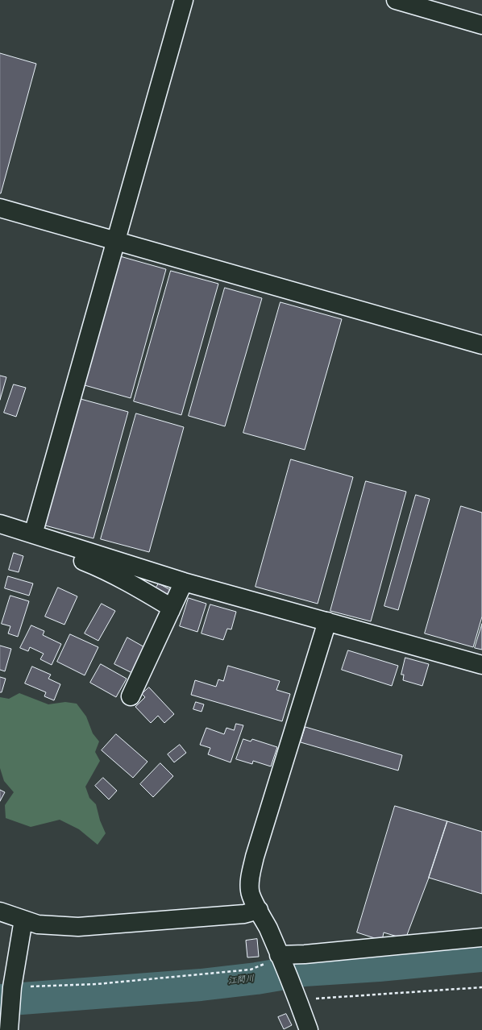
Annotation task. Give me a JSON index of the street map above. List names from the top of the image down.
{
  "water": ["江間川"]
}
